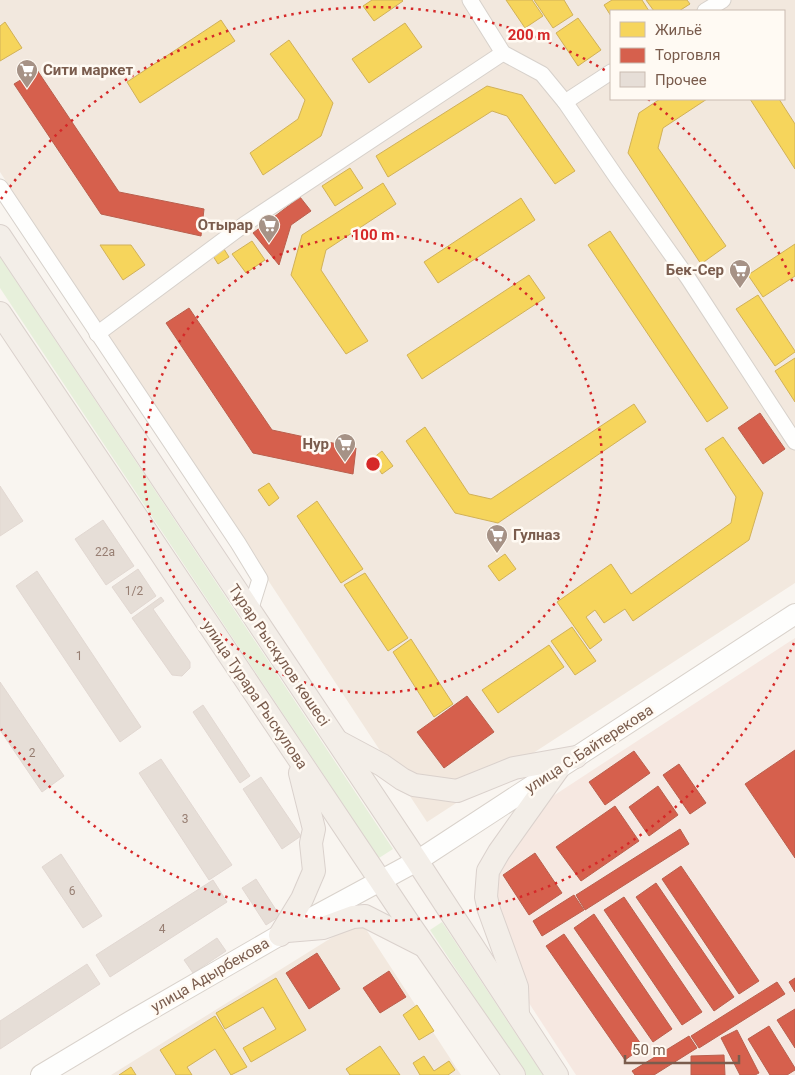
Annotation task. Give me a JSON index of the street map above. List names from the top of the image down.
{
  "streets": {
    "main road": [
      "Тұрар Рыскұлов көшесі",
      "улица Турара Рыскулова",
      "улица С.Байтерекова",
      "улица Адырбекова"
    ]
  },
  "crossings": [
    ["Тұрар Рыскұлов көшесі", "улица С.Байтерекова"],
    ["улица Турара Рыскулова", "улица С.Байтерекова"],
    ["улица Турара Рыскулова", "улица Адырбекова"],
    ["улица С.Байтерекова", "улица Адырбекова"]
  ],
  "places": {
    "supermarket": [
      "Сити маркет",
      "Отырар",
      "Бек-Сер",
      "Нур",
      "Гулназ"
    ]
  },
  "house_numbers": [
    "22а",
    "1/2",
    "1",
    "2",
    "3",
    "6",
    "4"
  ],
  "legend": ["Жильё", "Торговля", "Прочее"],
  "scale_bar": "50 m",
  "rings": ["200 m", "100 m"]
}
